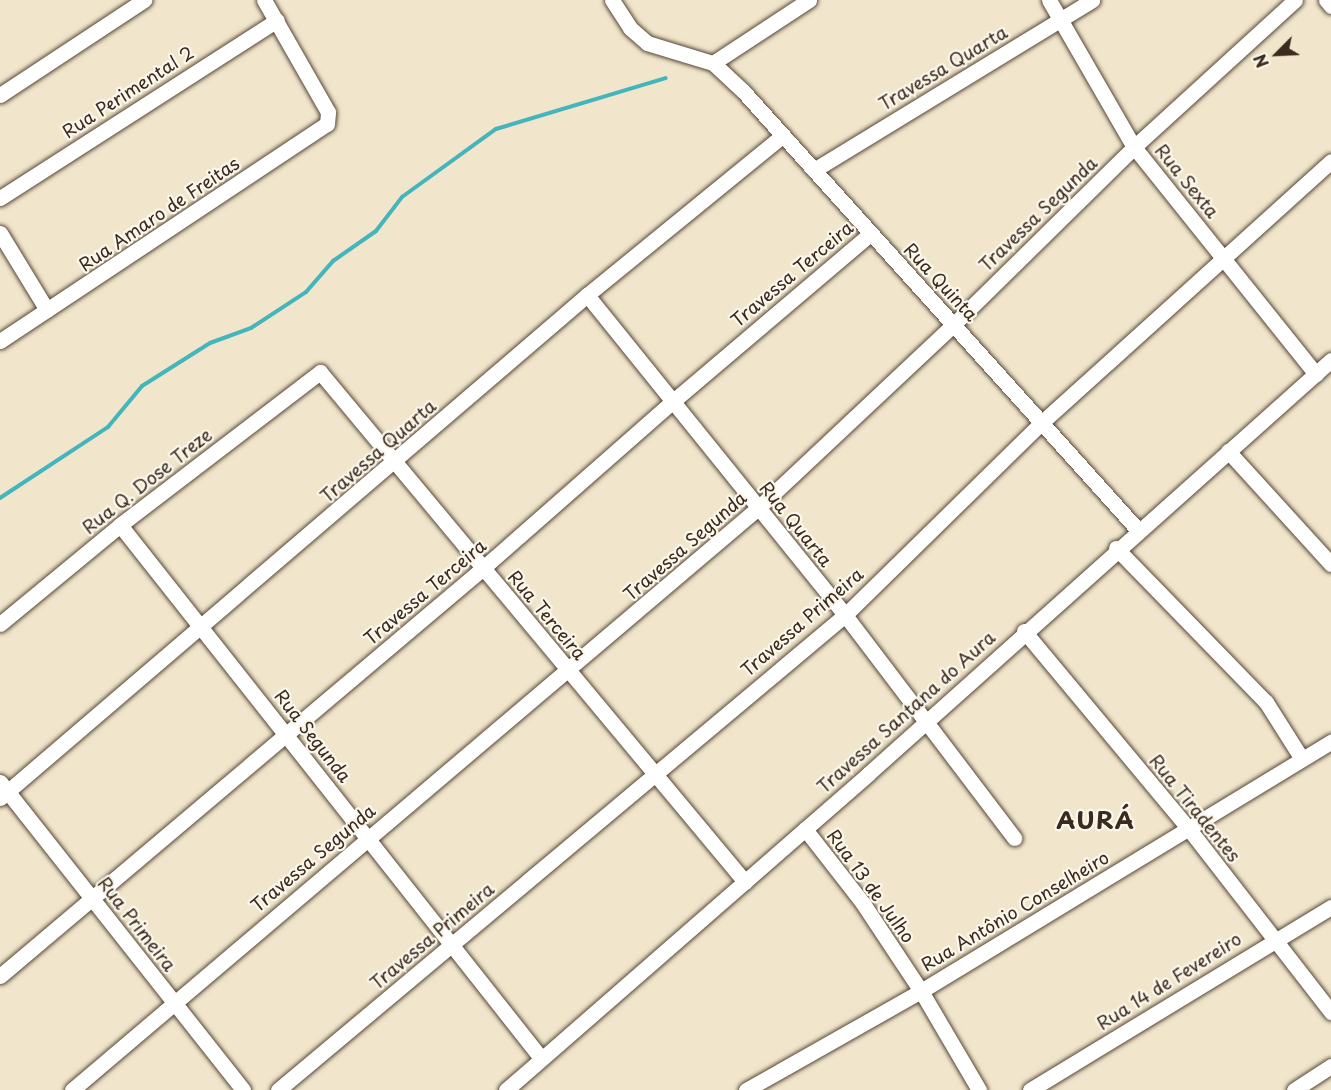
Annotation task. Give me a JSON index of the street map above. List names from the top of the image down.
{
  "streets": {
    "street": [
      "Travessa Quarta",
      "Rua Perimental 2",
      "Rua Sexta",
      "Rua Amaro de Freitas",
      "Travessa Segunda",
      "Travessa Terceira",
      "Rua Quinta",
      "Rua Q. Dose Treze",
      "Rua Quarta",
      "Rua Terceira",
      "Travessa Primeira",
      "Travessa Santana do Aura",
      "Rua Segunda",
      "Rua Tiradentes",
      "Rua 13 de Julho",
      "Rua Antônio Conselheiro",
      "Rua Primeira",
      "Rua 14 de Fevereiro"
    ]
  },
  "crossings": [
    ["Travessa Quarta", "Rua Sexta"],
    ["Travessa Quarta", "Rua Quinta"],
    ["Travessa Quarta", "Rua Quarta"],
    ["Travessa Quarta", "Rua Terceira"],
    ["Travessa Quarta", "Rua Segunda"],
    ["Travessa Quarta", "Rua Primeira"],
    ["Rua Perimental 2", "Rua Amaro de Freitas"],
    ["Rua Sexta", "Travessa Segunda"],
    ["Rua Sexta", "Travessa Primeira"],
    ["Rua Sexta", "Travessa Santana do Aura"],
    ["Travessa Segunda", "Rua Quinta"],
    ["Travessa Segunda", "Rua Quarta"],
    ["Travessa Segunda", "Rua Terceira"],
    ["Travessa Segunda", "Rua Segunda"],
    ["Travessa Segunda", "Rua Primeira"],
    ["Travessa Terceira", "Rua Quinta"],
    ["Travessa Terceira", "Rua Quarta"],
    ["Travessa Terceira", "Rua Terceira"],
    ["Travessa Terceira", "Rua Segunda"],
    ["Travessa Terceira", "Rua Primeira"],
    ["Rua Quinta", "Travessa Primeira"],
    ["Rua Quinta", "Travessa Santana do Aura"],
    ["Rua Q. Dose Treze", "Rua Terceira"],
    ["Rua Q. Dose Treze", "Rua Segunda"],
    ["Rua Quarta", "Travessa Primeira"],
    ["Rua Quarta", "Travessa Santana do Aura"],
    ["Rua Terceira", "Travessa Primeira"],
    ["Rua Terceira", "Travessa Santana do Aura"],
    ["Travessa Primeira", "Rua Segunda"],
    ["Travessa Santana do Aura", "Rua Segunda"],
    ["Travessa Santana do Aura", "Rua Tiradentes"],
    ["Travessa Santana do Aura", "Rua 13 de Julho"],
    ["Rua Tiradentes", "Rua Antônio Conselheiro"],
    ["Rua Tiradentes", "Rua 14 de Fevereiro"],
    ["Rua 13 de Julho", "Rua Antônio Conselheiro"]
  ],
  "districts": ["AURÁ"],
  "north": "bottom left"
}
